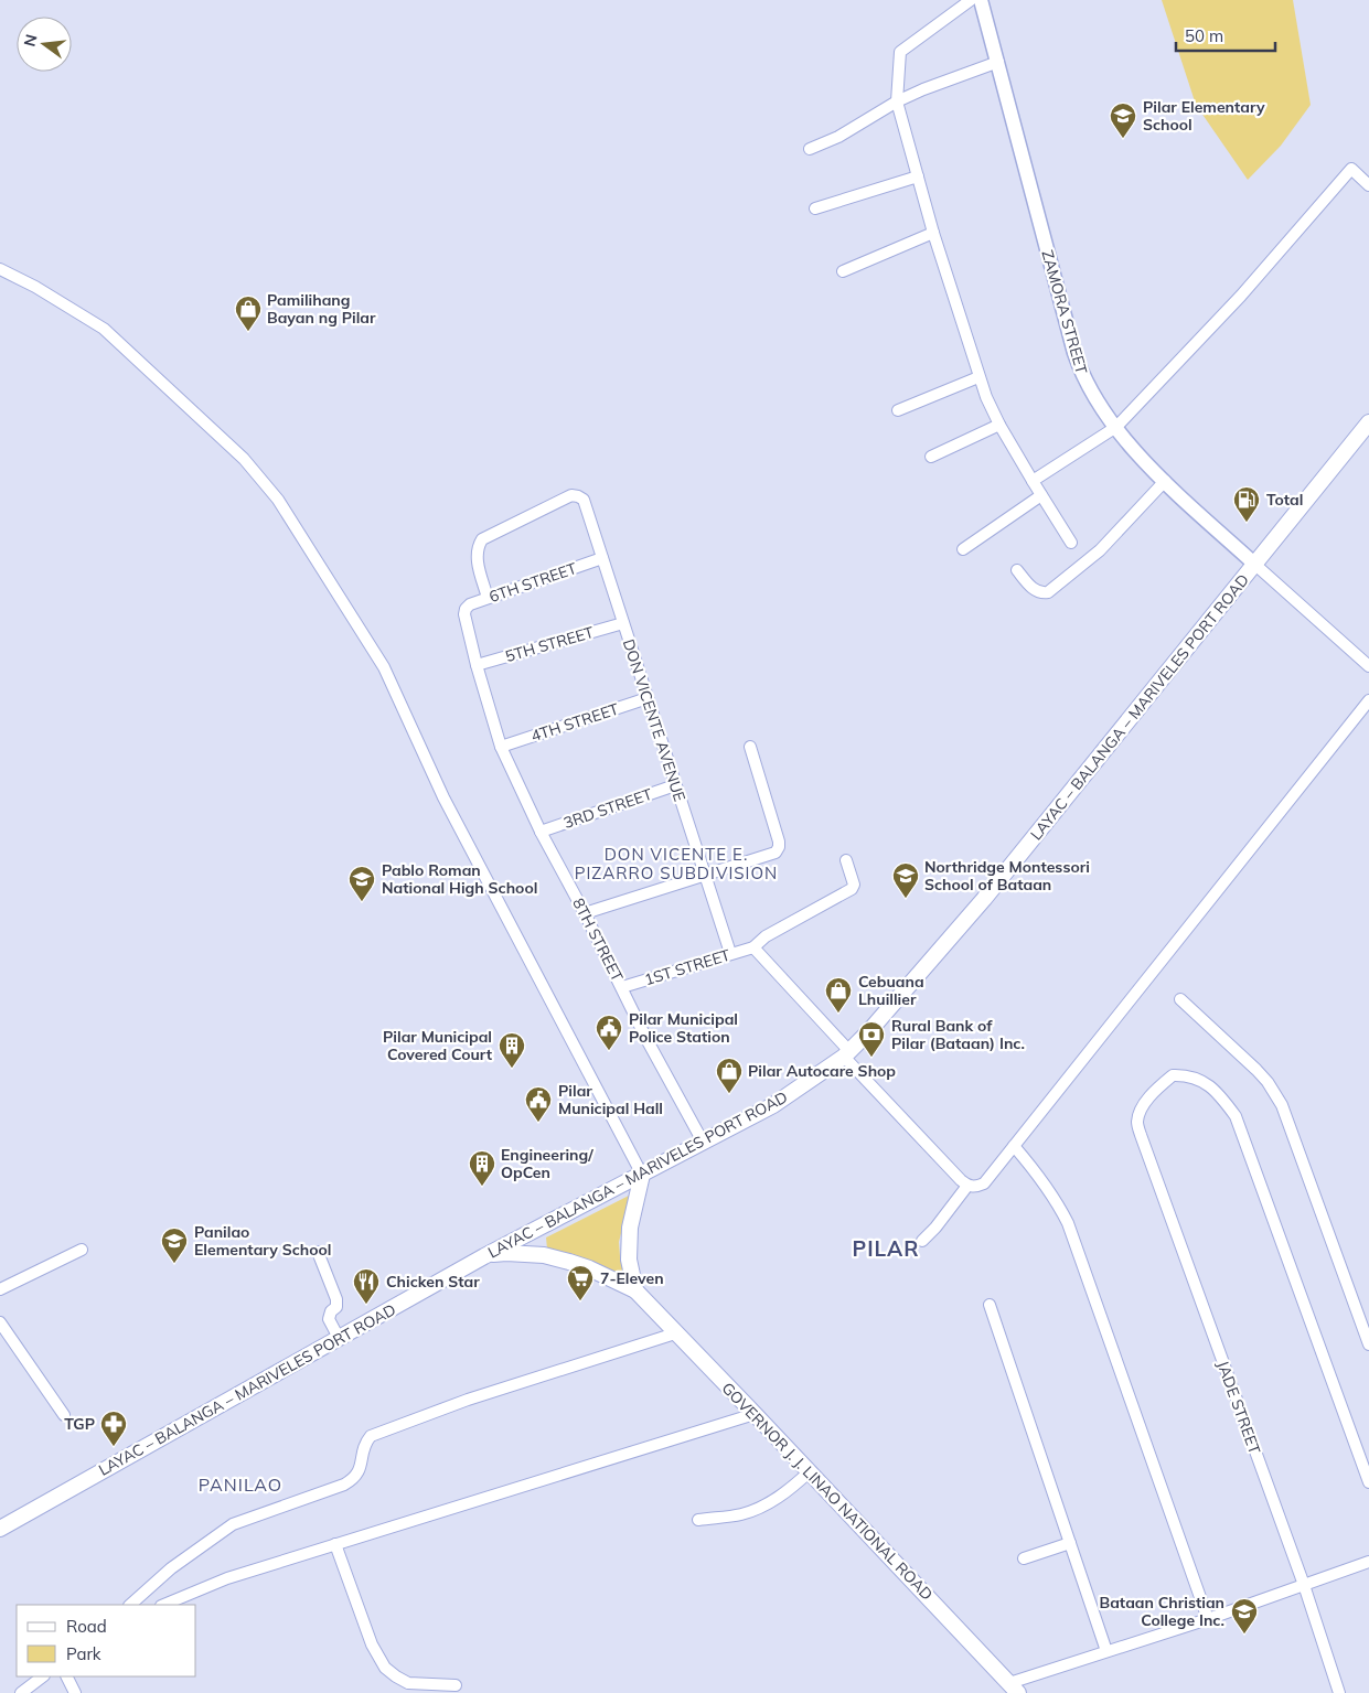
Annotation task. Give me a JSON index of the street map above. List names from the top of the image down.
{
  "streets": {
    "main road": ["LAYAC – BALANGA – MARIVELES PORT ROAD", "GOVERNOR J. J. LINAO NATIONAL ROAD"],
    "street": [
      "ZAMORA STREET",
      "6TH STREET",
      "5TH STREET",
      "DON VICENTE AVENUE",
      "4TH STREET",
      "3RD STREET",
      "8TH STREET",
      "1ST STREET",
      "JADE STREET"
    ]
  },
  "crossings": [
    ["ZAMORA STREET", "LAYAC – BALANGA – MARIVELES PORT ROAD"],
    ["6TH STREET", "DON VICENTE AVENUE"],
    ["6TH STREET", "8TH STREET"],
    ["5TH STREET", "DON VICENTE AVENUE"],
    ["5TH STREET", "8TH STREET"],
    ["LAYAC – BALANGA – MARIVELES PORT ROAD", "8TH STREET"],
    ["LAYAC – BALANGA – MARIVELES PORT ROAD", "GOVERNOR J. J. LINAO NATIONAL ROAD"],
    ["DON VICENTE AVENUE", "4TH STREET"],
    ["DON VICENTE AVENUE", "3RD STREET"],
    ["DON VICENTE AVENUE", "1ST STREET"],
    ["4TH STREET", "8TH STREET"],
    ["3RD STREET", "8TH STREET"],
    ["8TH STREET", "1ST STREET"]
  ],
  "districts": ["DON VICENTE E. PIZARRO SUBDIVISION", "PILAR", "PANILAO"],
  "places": {
    "school or university": [
      "Pilar Elementary School",
      "Northridge Montessori School of Bataan",
      "Pablo Roman National High School",
      "Panilao Elementary School",
      "Bataan Christian College Inc."
    ],
    "shop": ["Pamilihang Bayan ng Pilar", "Cebuana Lhuillier", "Pilar Autocare Shop"],
    "fuel station": ["Total"],
    "public building": ["Pilar Municipal Police Station", "Pilar Municipal Hall"],
    "bank": ["Rural Bank of Pilar (Bataan) Inc."],
    "building": ["Pilar Municipal Covered Court", "Engineering/ OpCen"],
    "supermarket": ["7-Eleven"],
    "restaurant": ["Chicken Star"],
    "pharmacy": ["TGP"]
  },
  "legend": ["Road", "Park"],
  "scale_bar": "50 m",
  "north": "left"
}
